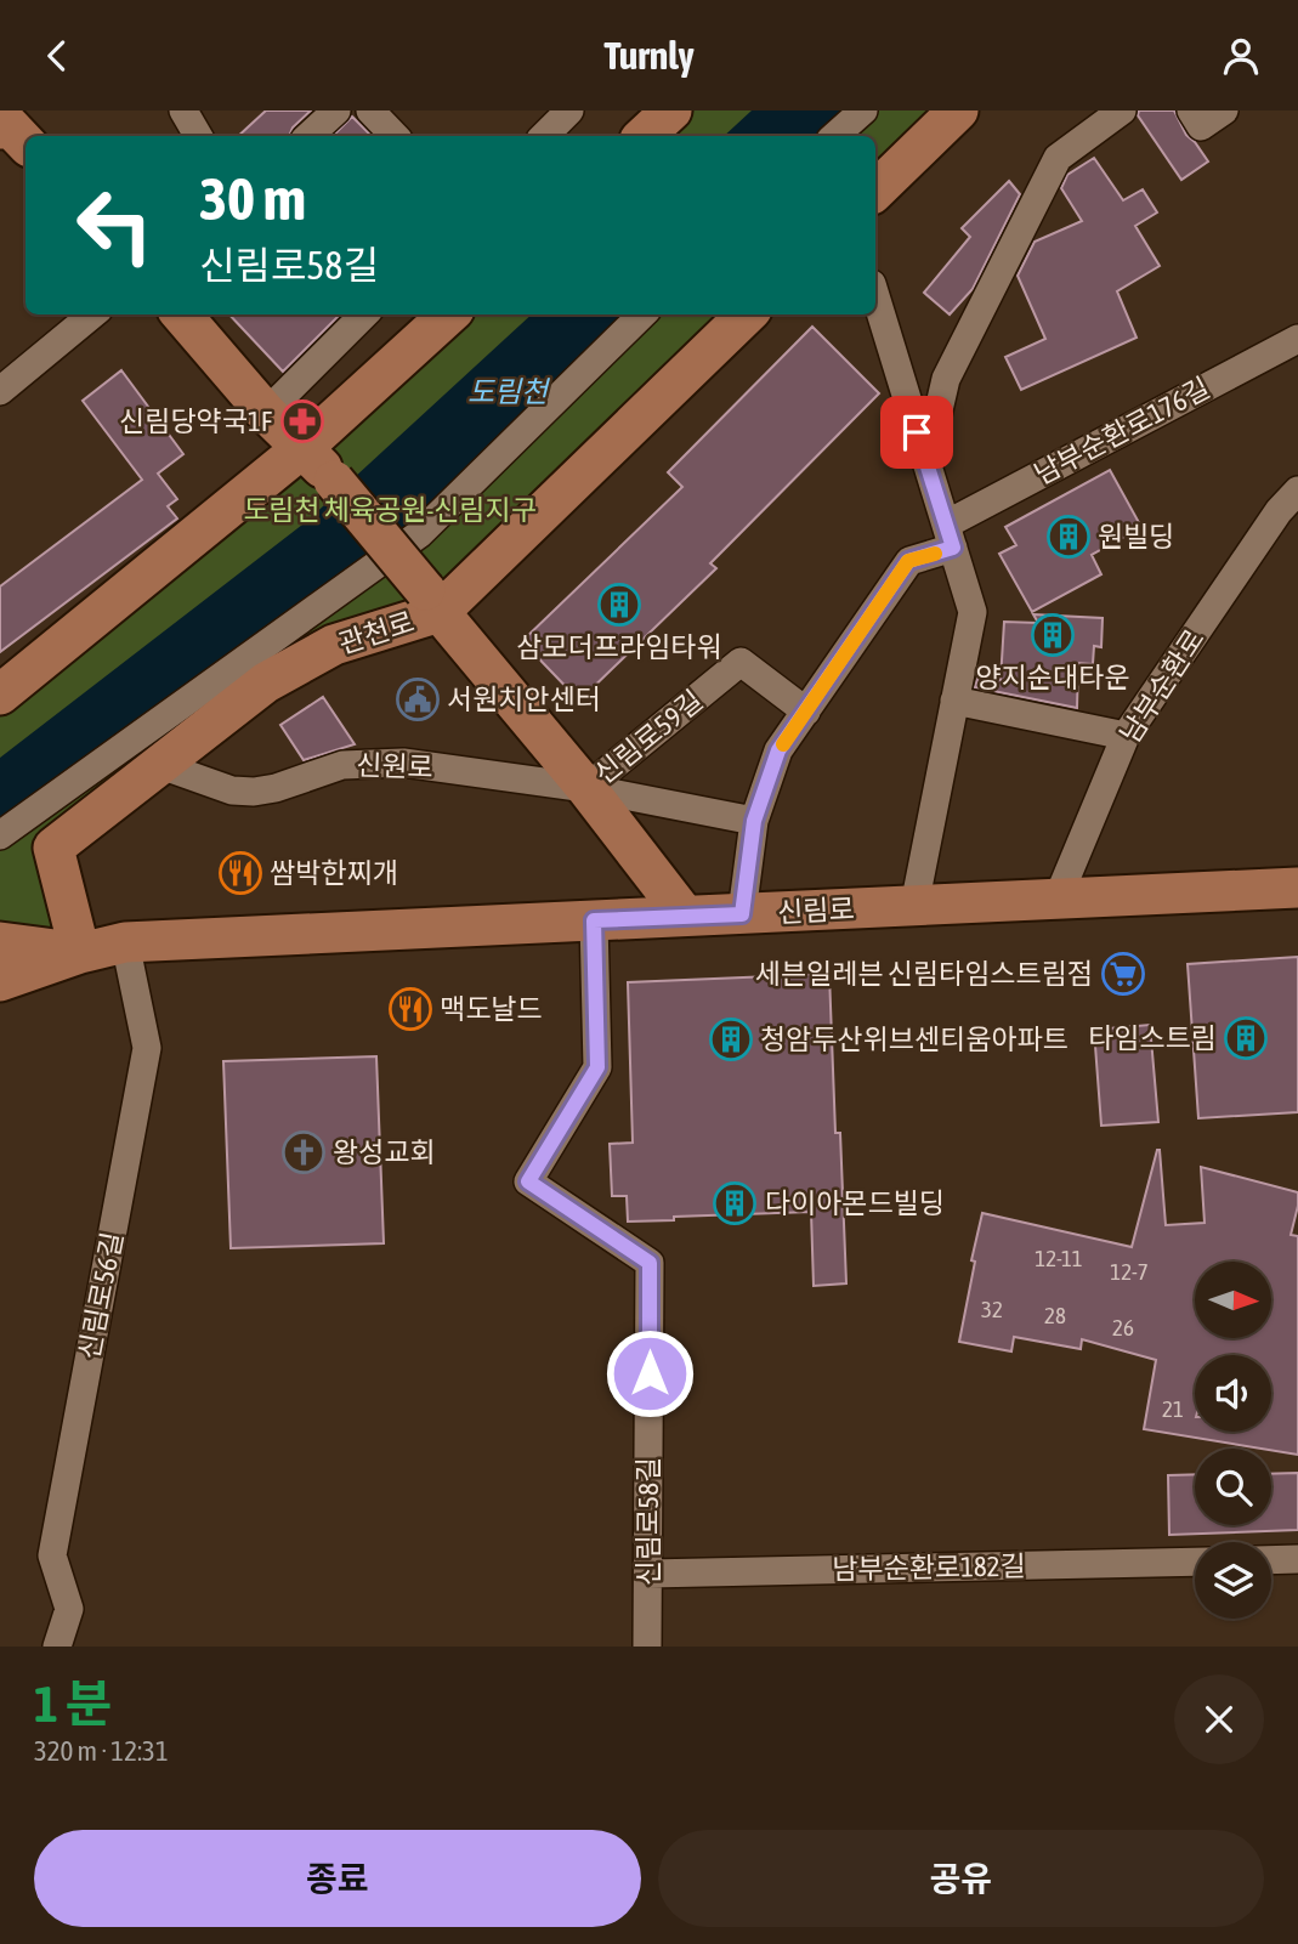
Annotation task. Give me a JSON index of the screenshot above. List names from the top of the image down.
{
  "streets": {
    "main road": ["관천로", "신림로"],
    "street": [
      "남부순환로176길",
      "남부순환로",
      "신림로59길",
      "신원로",
      "신림로56길",
      "신림로58길",
      "남부순환로182길"
    ]
  },
  "crossings": [
    ["관천로", "신원로"],
    ["관천로", "신림로"],
    ["남부순환로", "신림로"],
    ["신림로59길", "신원로"],
    ["신림로", "신림로56길"],
    ["신림로", "신림로58길"],
    ["신림로58길", "남부순환로182길"]
  ],
  "water": ["도림천"],
  "parks": ["도림천 체육공원-신림지구"],
  "places": {
    "pharmacy": ["신림당약국1F"],
    "building": [
      "원빌딩",
      "삼모더프라임타워",
      "양지순대타운",
      "타임스트림",
      "청암두산위브센티움아파트",
      "다이아몬드빌딩"
    ],
    "public building": ["서원치안센터"],
    "restaurant": ["쌈박한찌개", "맥도날드"],
    "supermarket": ["세븐일레븐 신림타임스트림점"],
    "church": ["왕성교회"]
  },
  "house_numbers": [
    "12-11",
    "12-7",
    "32",
    "28",
    "26",
    "21"
  ],
  "north": "right",
  "page": {
    "header": "Turnly",
    "turn": ["30 m", "신림로58길"],
    "heading": ["1 분", "320 m · 12:31"],
    "buttons": ["종료", "공유"]
  }
}
